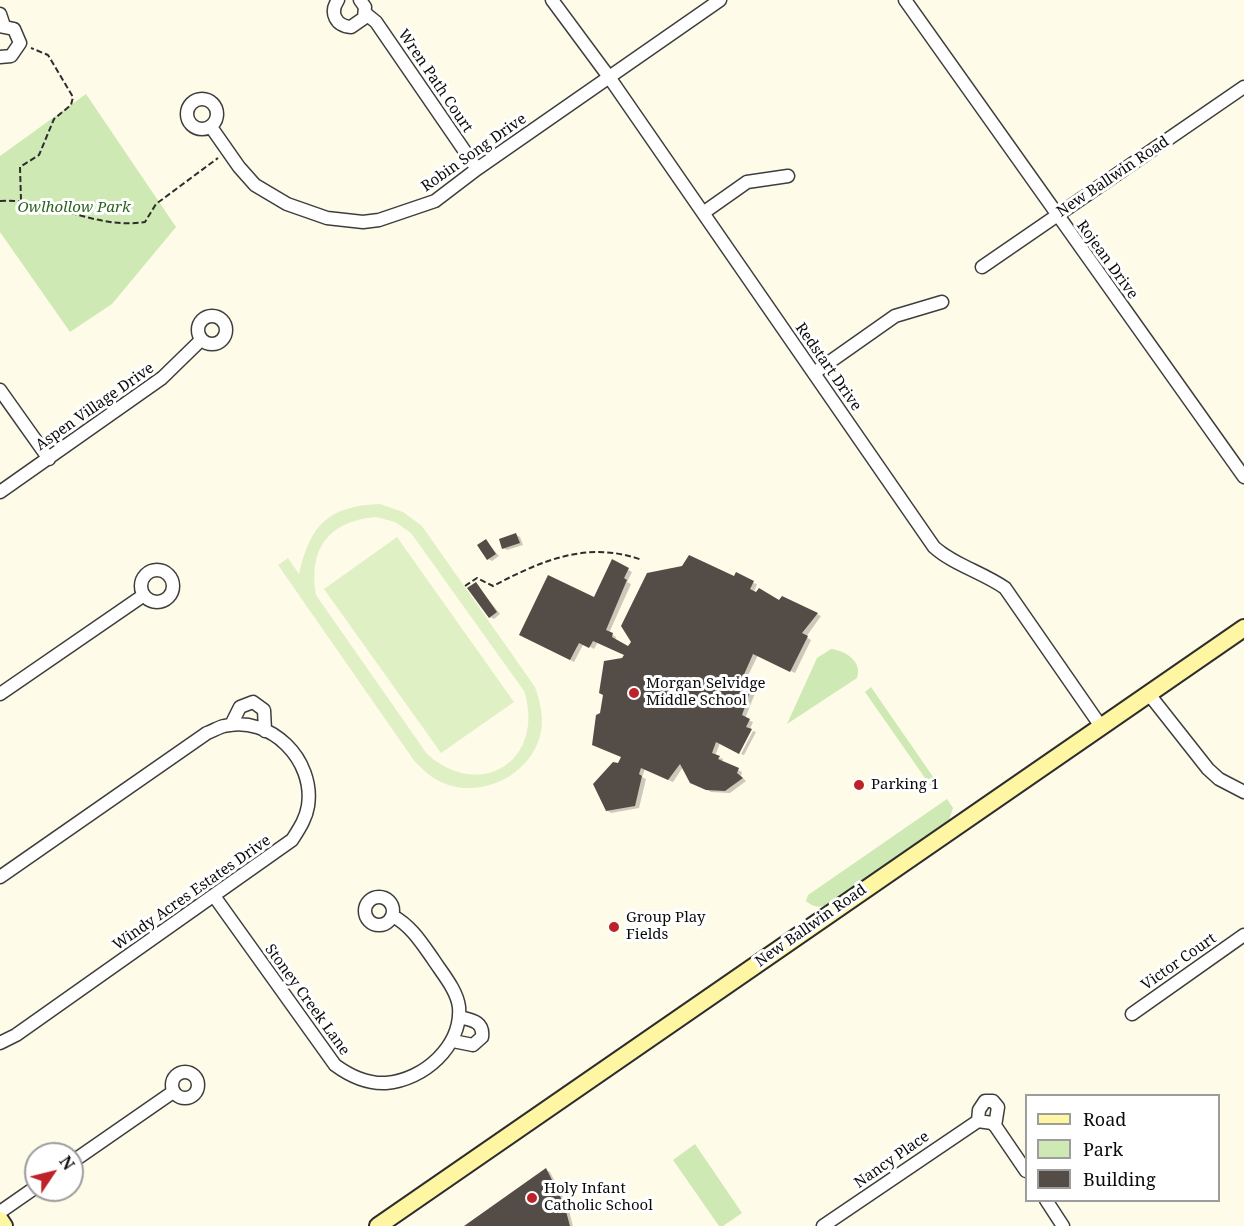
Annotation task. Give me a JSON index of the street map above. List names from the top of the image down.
{
  "streets": {
    "main road": ["New Ballwin Road"],
    "street": [
      "Wren Path Court",
      "Robin Song Drive",
      "Rojean Drive",
      "Redstart Drive",
      "Aspen Village Drive",
      "Windy Acres Estates Drive",
      "Victor Court",
      "Stoney Creek Lane",
      "Nancy Place"
    ]
  },
  "crossings": [
    ["Wren Path Court", "Robin Song Drive"],
    ["Robin Song Drive", "Redstart Drive"],
    ["New Ballwin Road", "Rojean Drive"],
    ["New Ballwin Road", "Redstart Drive"],
    ["Windy Acres Estates Drive", "Stoney Creek Lane"]
  ],
  "parks": ["Owlhollow Park"],
  "places": [
    "Morgan Selvidge Middle School",
    "Parking 1",
    "Group Play Fields",
    "Holy Infant Catholic School"
  ],
  "legend": ["Road", "Park", "Building"],
  "north": "top right"
}
